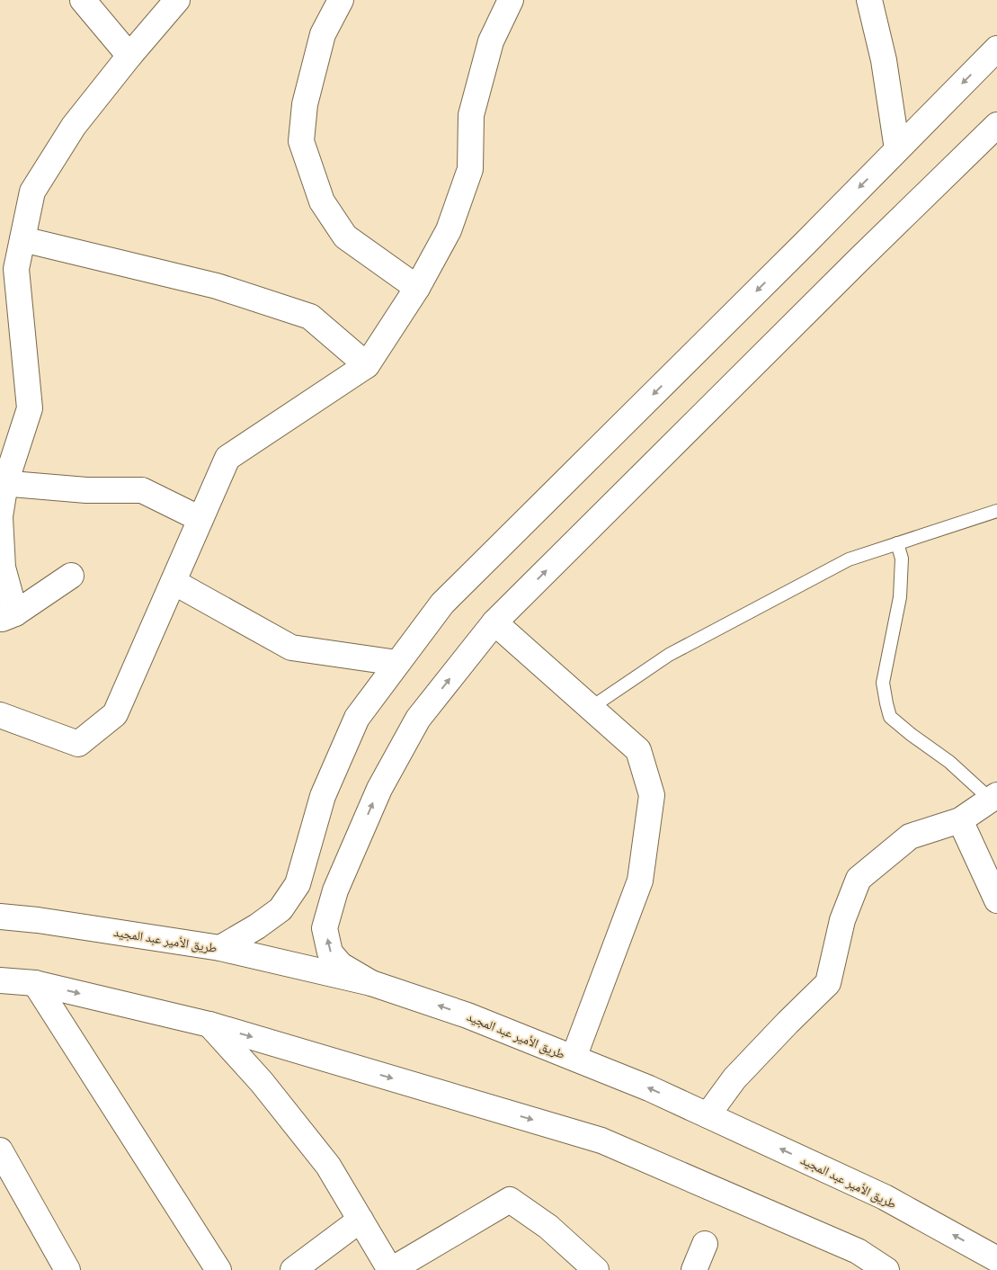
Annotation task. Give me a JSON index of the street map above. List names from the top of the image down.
{
  "streets": {
    "street": ["طريق الأمير عبد المجيد"]
  }
}
